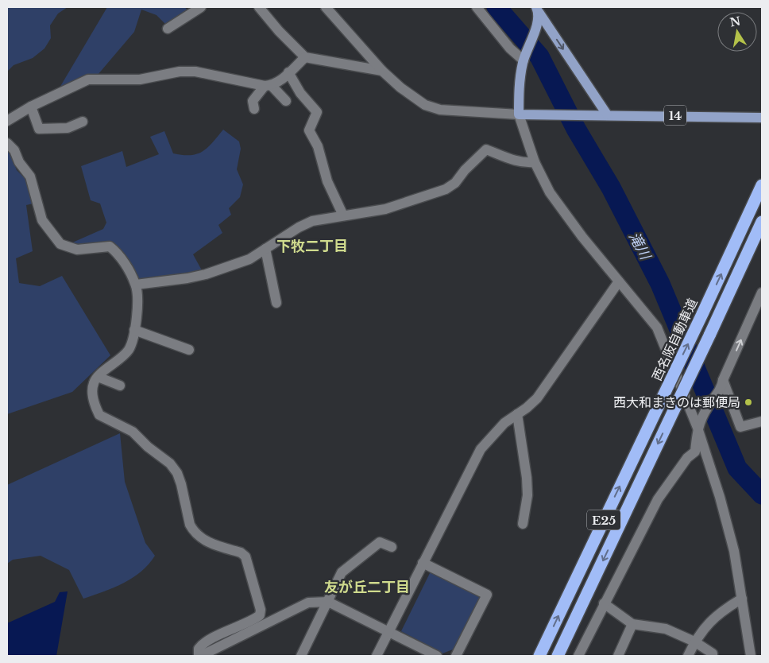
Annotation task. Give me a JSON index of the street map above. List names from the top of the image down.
{
  "streets": {
    "highway": ["西名阪自動車道", "E25"],
    "main road": ["14"]
  },
  "districts": ["下牧二丁目", "友が丘二丁目"],
  "water": ["滝川"],
  "places": ["西大和まきのは郵便局"],
  "north": "top"
}
